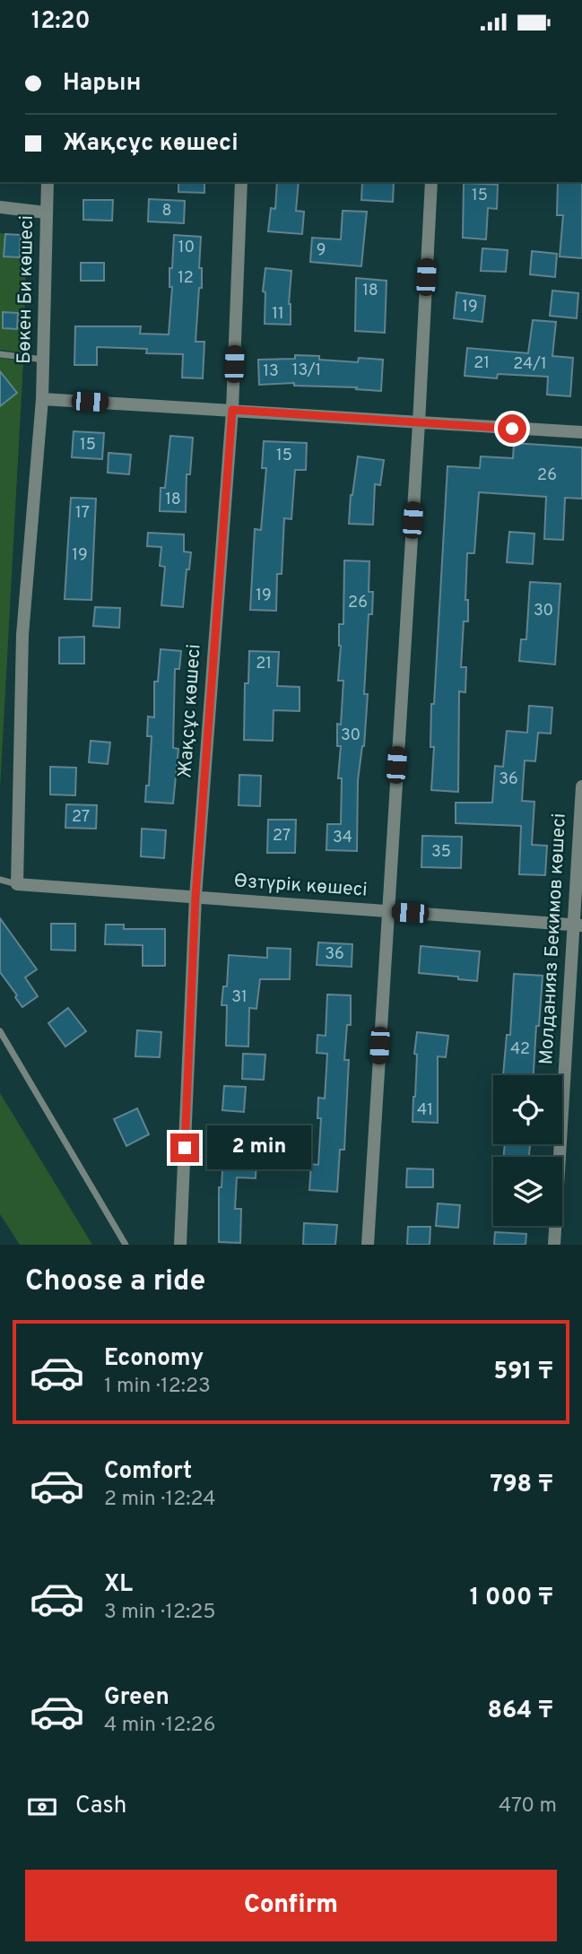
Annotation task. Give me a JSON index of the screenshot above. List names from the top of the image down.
{
  "streets": {
    "street": [
      "Бөкен Би көшесі",
      "Жақсұс көшесі",
      "Өзтүрік көшесі",
      "Молданияз Бекимов көшесі"
    ]
  },
  "crossings": [
    ["Бөкен Би көшесі", "Өзтүрік көшесі"],
    ["Жақсұс көшесі", "Өзтүрік көшесі"],
    ["Өзтүрік көшесі", "Молданияз Бекимов көшесі"]
  ],
  "house_numbers": [
    "15",
    "8",
    "10",
    "9",
    "12",
    "18",
    "19",
    "11",
    "21",
    "24/1",
    "13/1",
    "13",
    "15",
    "15",
    "26",
    "18",
    "17",
    "19",
    "19",
    "26",
    "30",
    "21",
    "30",
    "36",
    "27",
    "27",
    "34",
    "35",
    "36",
    "31",
    "42",
    "41"
  ],
  "page": {
    "status": "12:20",
    "banner": ["Нарын", "Жақсұс көшесі"],
    "bubble": "2 min",
    "heading": "Choose a ride",
    "list": [
      {
        "name": "Economy",
        "note": "1 min · 12:23",
        "value": "591 ₸"
      },
      {
        "name": "Comfort",
        "note": "2 min · 12:24",
        "value": "798 ₸"
      },
      {
        "name": "XL",
        "note": "3 min · 12:25",
        "value": "1 000 ₸"
      },
      {
        "name": "Green",
        "note": "4 min · 12:26",
        "value": "864 ₸"
      }
    ],
    "pay": ["Cash", "470 m"],
    "buttons": "Confirm"
  }
}
